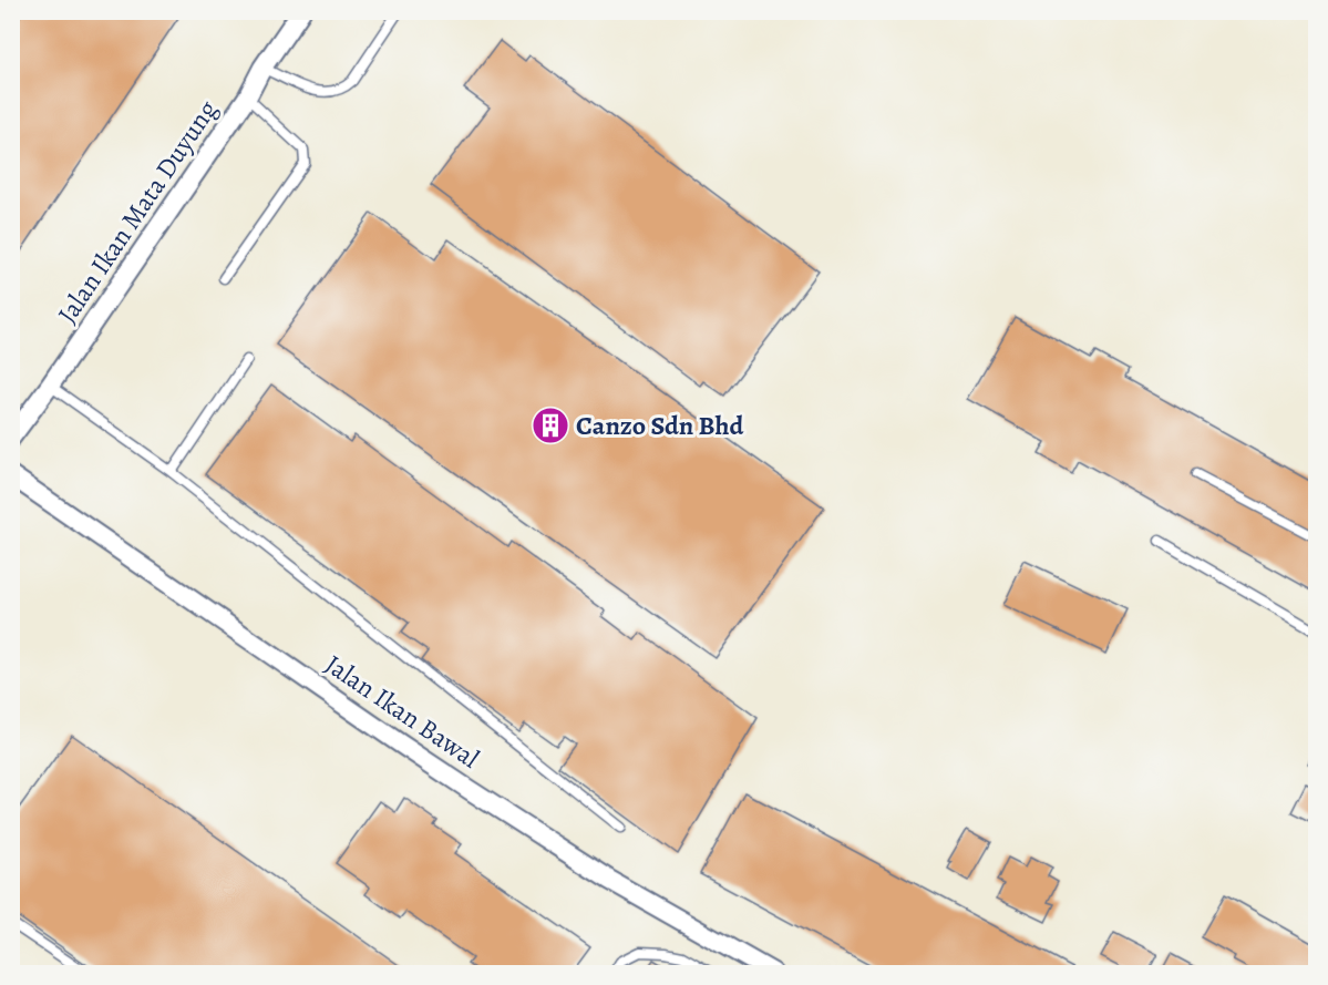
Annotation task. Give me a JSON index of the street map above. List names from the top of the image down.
{
  "streets": {
    "street": ["Jalan Ikan Mata Duyung", "Jalan Ikan Bawal"]
  },
  "places": {
    "building": ["Canzo Sdn Bhd"]
  }
}
